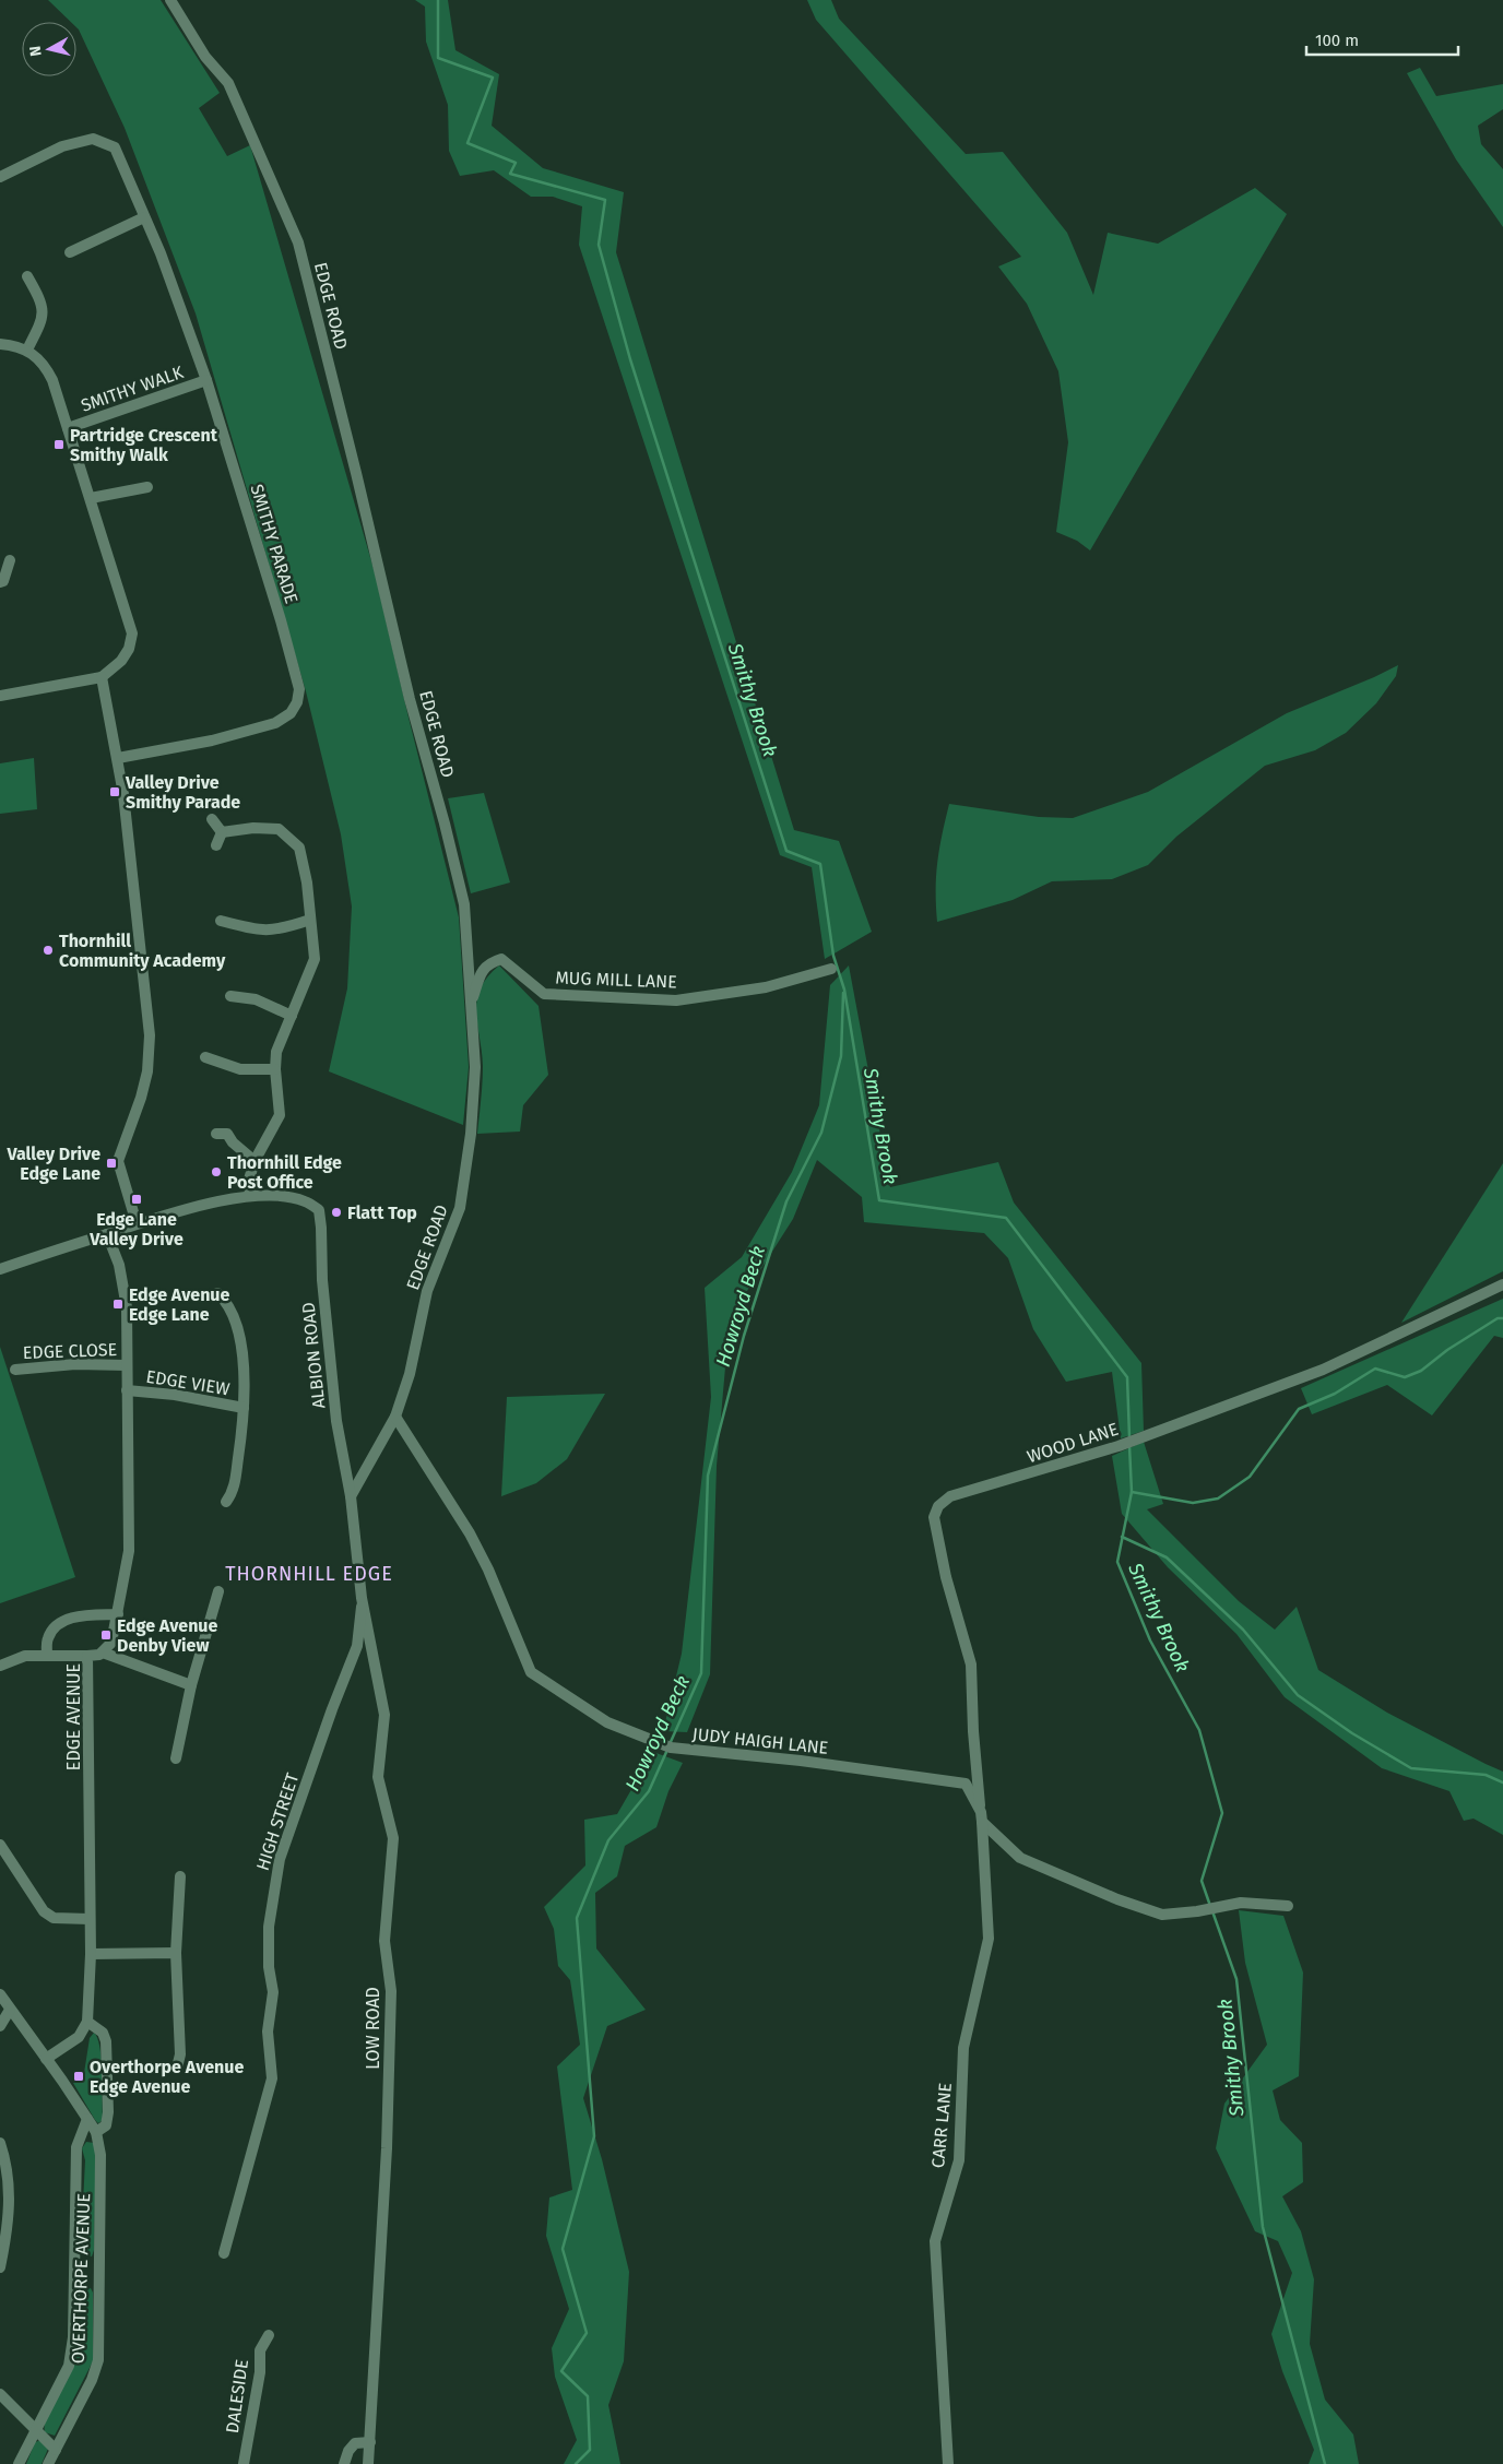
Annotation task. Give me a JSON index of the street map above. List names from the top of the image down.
{
  "streets": {
    "street": [
      "EDGE ROAD",
      "SMITHY WALK",
      "SMITHY PARADE",
      "MUG MILL LANE",
      "EDGE CLOSE",
      "ALBION ROAD",
      "EDGE VIEW",
      "WOOD LANE",
      "EDGE AVENUE",
      "JUDY HAIGH LANE",
      "HIGH STREET",
      "LOW ROAD",
      "CARR LANE",
      "OVERTHORPE AVENUE",
      "DALESIDE"
    ]
  },
  "crossings": [
    ["EDGE ROAD", "MUG MILL LANE"],
    ["EDGE ROAD", "ALBION ROAD"],
    ["EDGE ROAD", "JUDY HAIGH LANE"],
    ["SMITHY WALK", "SMITHY PARADE"],
    ["EDGE CLOSE", "EDGE AVENUE"],
    ["ALBION ROAD", "HIGH STREET"],
    ["ALBION ROAD", "LOW ROAD"],
    ["EDGE VIEW", "EDGE AVENUE"],
    ["WOOD LANE", "CARR LANE"],
    ["HIGH STREET", "LOW ROAD"]
  ],
  "districts": ["THORNHILL EDGE"],
  "water": ["Smithy Brook", "Howroyd Beck"],
  "places": {
    "transit": [
      "Partridge Crescent Smithy Walk",
      "Valley Drive Smithy Parade",
      "Valley Drive Edge Lane",
      "Edge Lane Valley Drive",
      "Edge Avenue Edge Lane",
      "Edge Avenue Denby View",
      "Overthorpe Avenue Edge Avenue"
    ],
    "other": ["Thornhill Community Academy", "Thornhill Edge Post Office", "Flatt Top"]
  },
  "scale_bar": "100 m",
  "north": "left"
}
